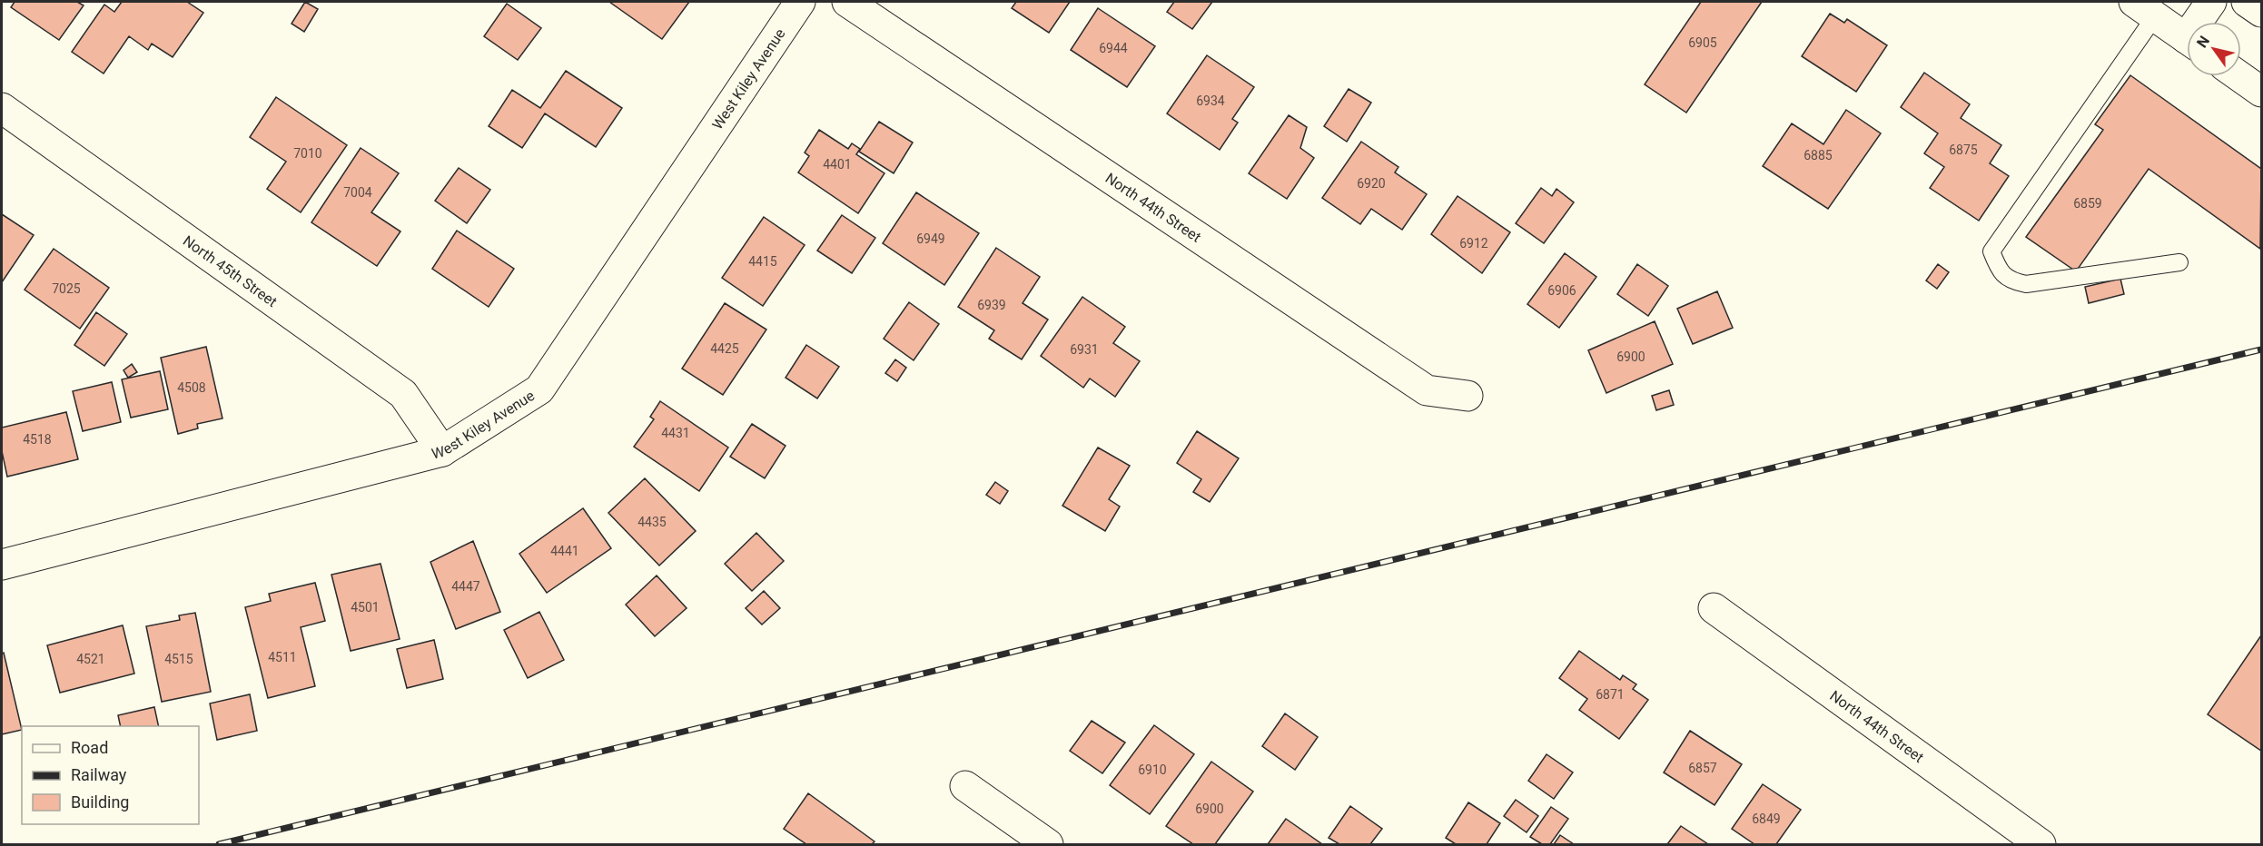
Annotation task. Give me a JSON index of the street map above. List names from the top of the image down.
{
  "streets": {
    "street": ["West Kiley Avenue", "North 44th Street", "North 45th Street"]
  },
  "crossings": [
    ["West Kiley Avenue", "North 45th Street"]
  ],
  "house_numbers": [
    "6905",
    "6944",
    "6934",
    "6875",
    "7010",
    "6885",
    "4401",
    "6920",
    "7004",
    "6859",
    "6949",
    "6912",
    "4415",
    "7025",
    "6906",
    "6939",
    "4425",
    "6931",
    "6900",
    "4508",
    "4431",
    "4518",
    "4435",
    "4441",
    "4447",
    "4501",
    "4511",
    "4521",
    "4515",
    "6871",
    "6857",
    "6910",
    "6900",
    "6849"
  ],
  "legend": ["Road", "Railway", "Building"],
  "north": "top left"
}
